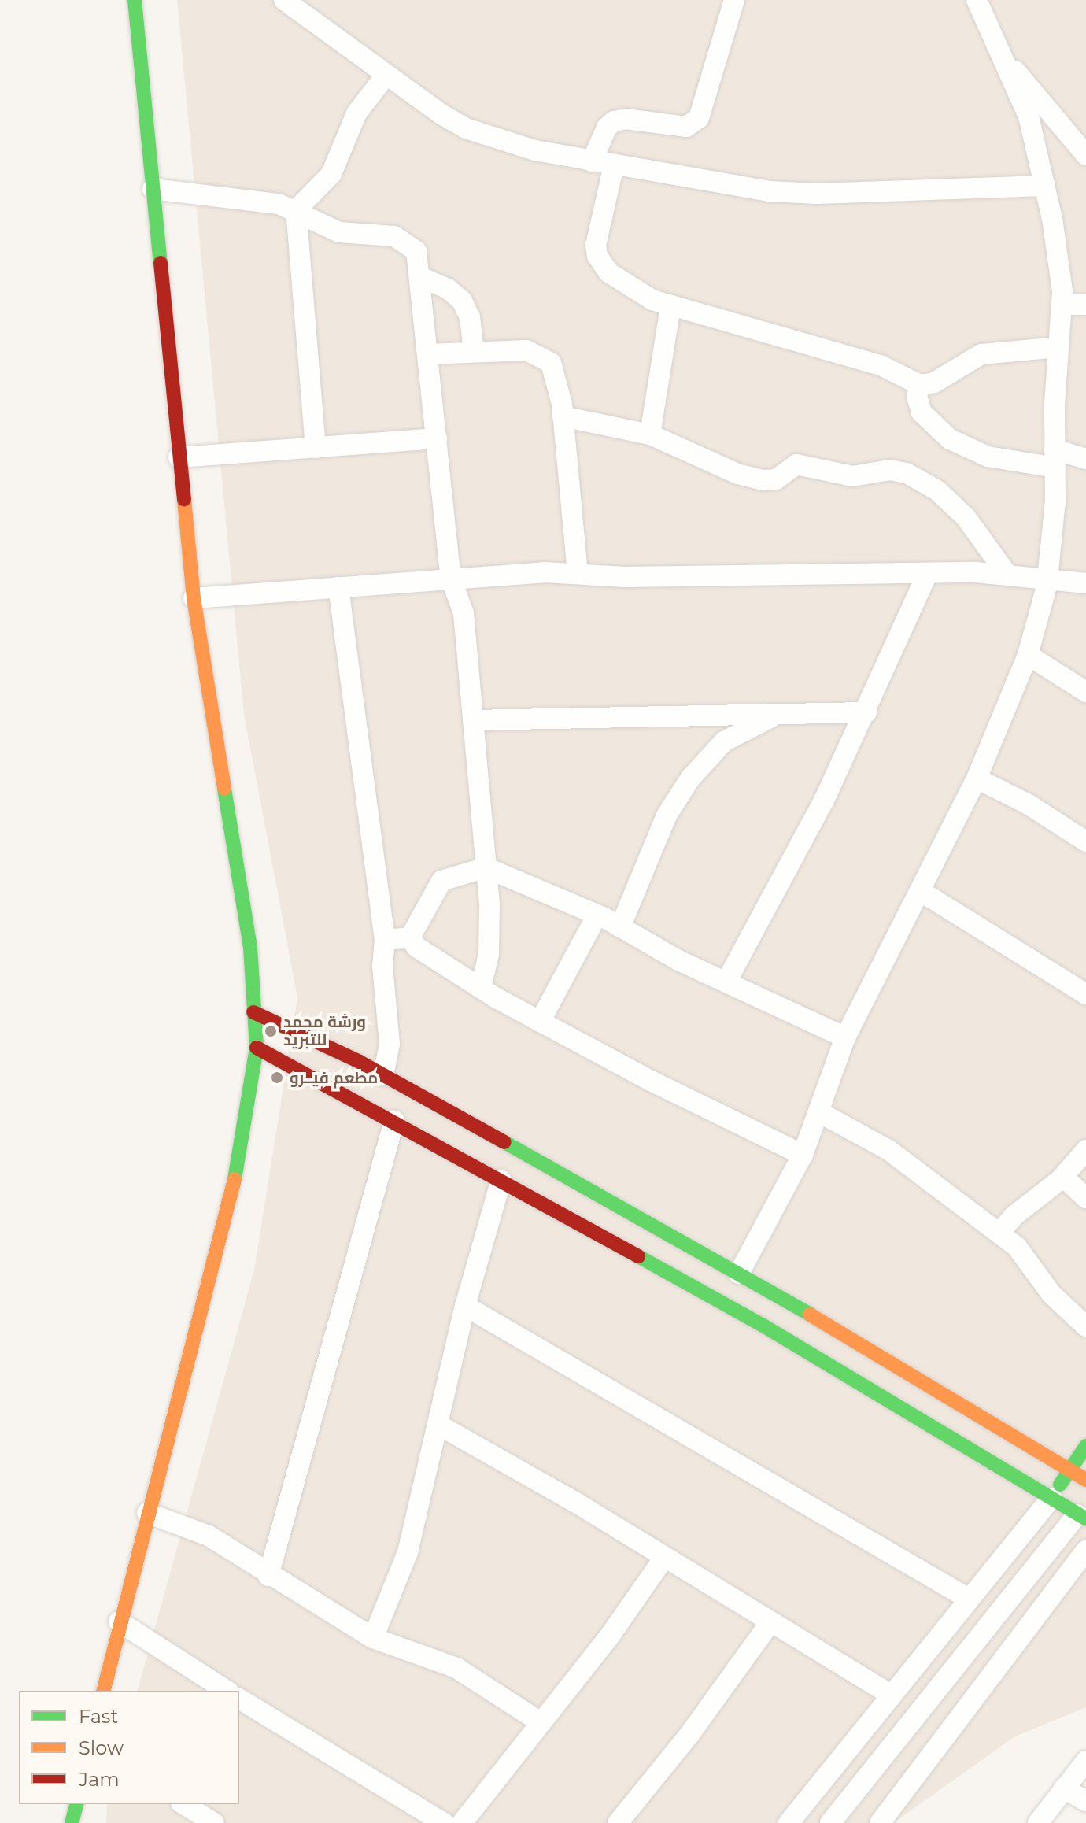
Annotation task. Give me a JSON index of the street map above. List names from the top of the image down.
{
  "places": ["ورشة محمد للتبريد", "مطعم فيــرو"],
  "legend": ["Fast", "Slow", "Jam"]
}
